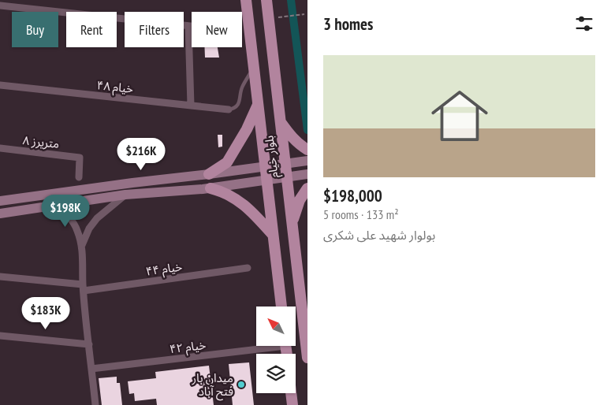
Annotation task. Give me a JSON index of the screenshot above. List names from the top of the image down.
{
  "streets": {
    "main road": ["بلوار خیام"],
    "street": [
      "خیام ۴۸",
      "۸ متریرز",
      "خیام ۴۴",
      "خیام ۴۲"
    ]
  },
  "places": ["میدان بار فتح آباد"],
  "north": "top left",
  "page": {
    "heading": "3 homes",
    "chip": [
      "Buy",
      "Rent",
      "Filters",
      "New"
    ],
    "list": [
      {
        "name": "$198,000",
        "note": "5 rooms · 133 m² · بولوار شهید علی شکری"
      }
    ],
    "price": ["$216K", "$198K", "$183K"]
  }
}
